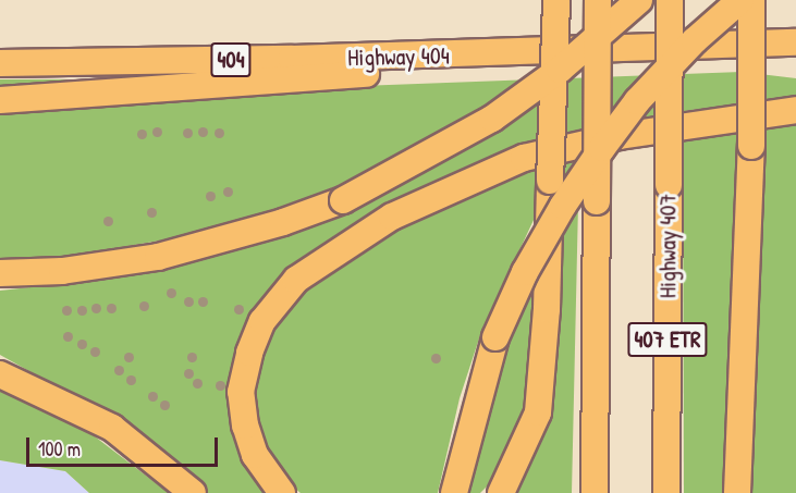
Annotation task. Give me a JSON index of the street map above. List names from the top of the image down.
{
  "streets": {
    "highway": [
      "Highway 404",
      "404",
      "Highway 407",
      "407 ETR"
    ]
  },
  "scale_bar": "100 m"
}
